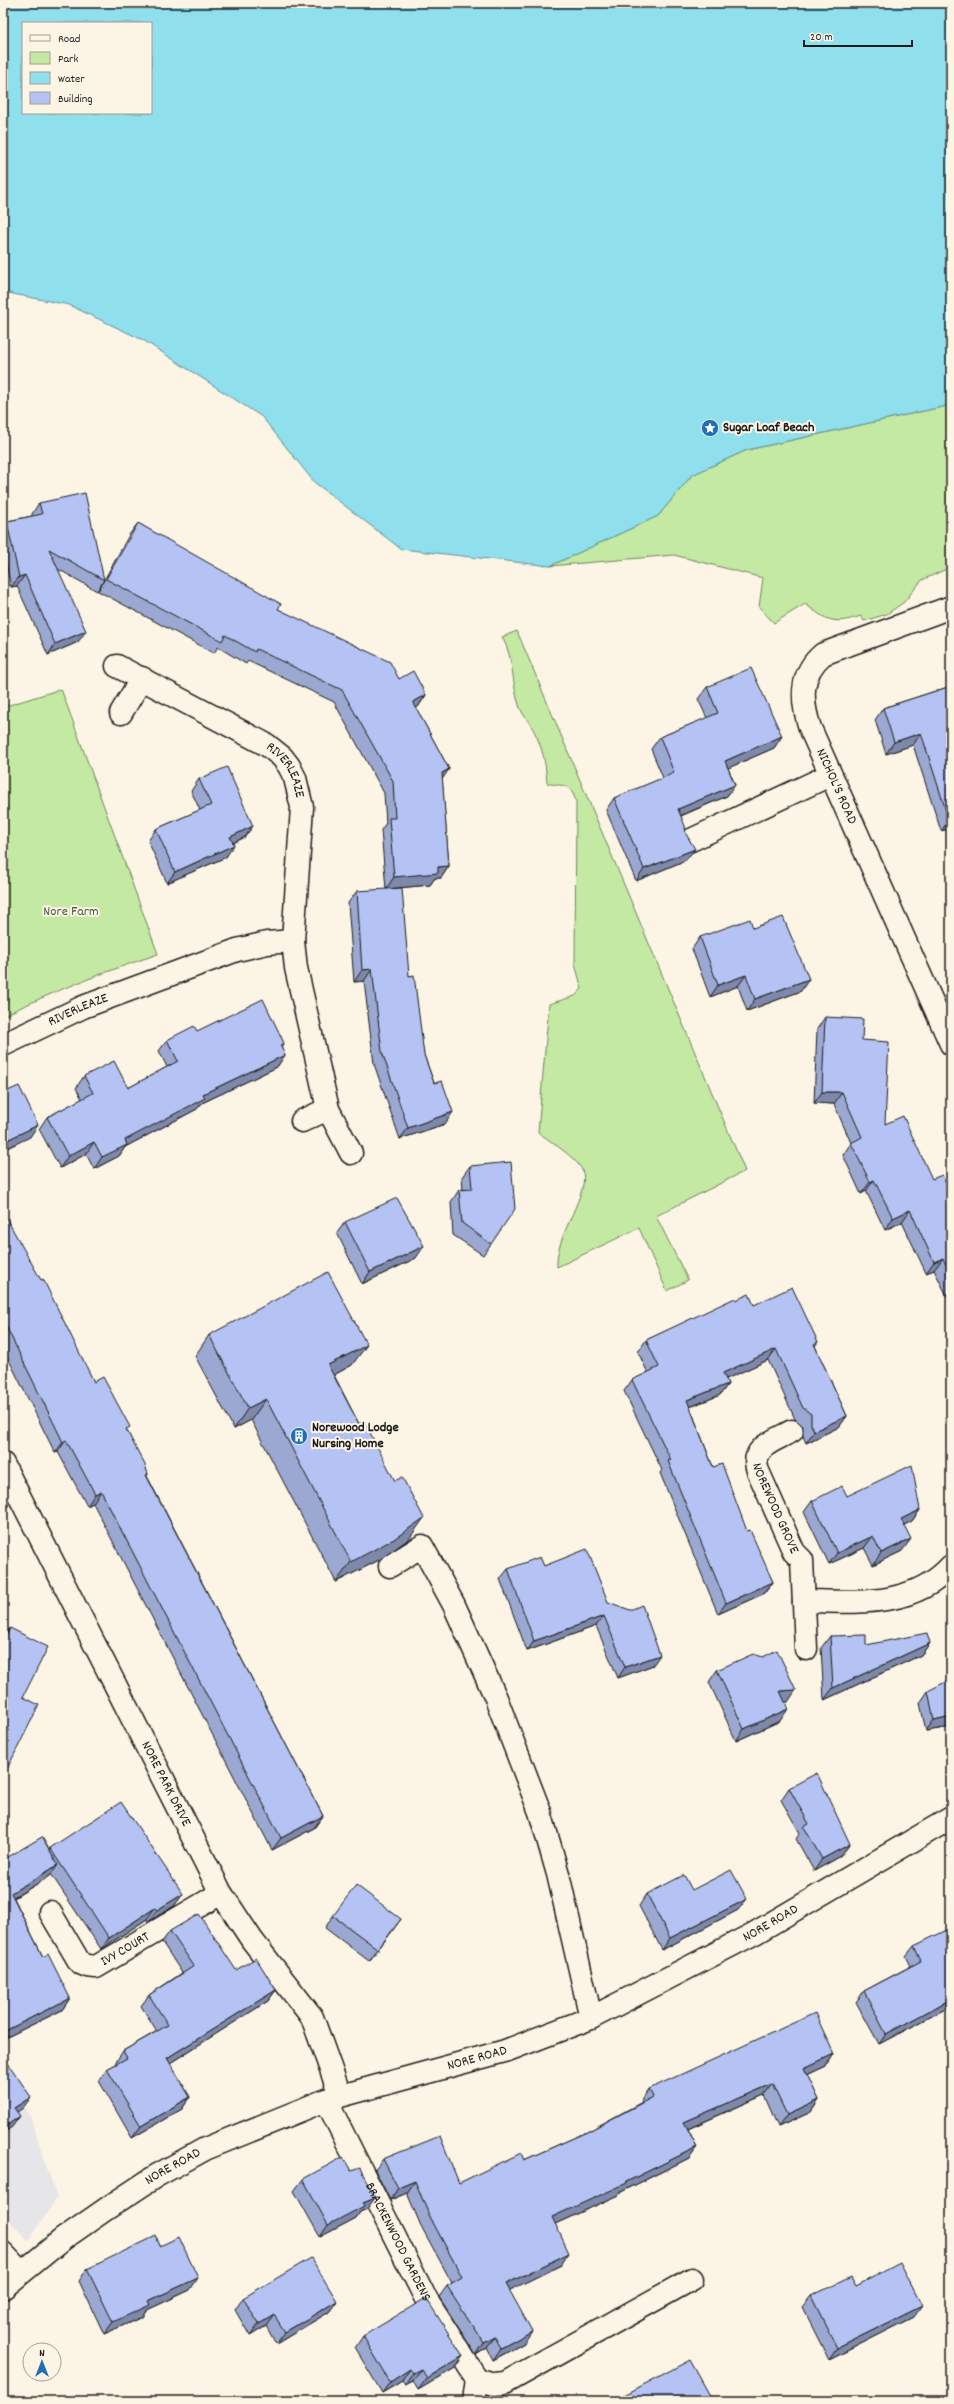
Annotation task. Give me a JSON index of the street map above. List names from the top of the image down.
{
  "streets": {
    "street": [
      "RIVERLEAZE",
      "NICHOL'S ROAD",
      "NOREWOOD GROVE",
      "NORE PARK DRIVE",
      "NORE ROAD",
      "IVY COURT",
      "BRACKENWOOD GARDENS"
    ]
  },
  "crossings": [
    ["NORE PARK DRIVE", "NORE ROAD"],
    ["NORE PARK DRIVE", "IVY COURT"],
    ["NORE PARK DRIVE", "BRACKENWOOD GARDENS"],
    ["NORE ROAD", "BRACKENWOOD GARDENS"]
  ],
  "parks": ["Nore Farm"],
  "places": {
    "place": ["Sugar Loaf Beach"],
    "building": ["Norewood Lodge Nursing Home"]
  },
  "legend": [
    "Road",
    "Park",
    "Water",
    "Building"
  ],
  "scale_bar": "20 m",
  "north": "top"
}
